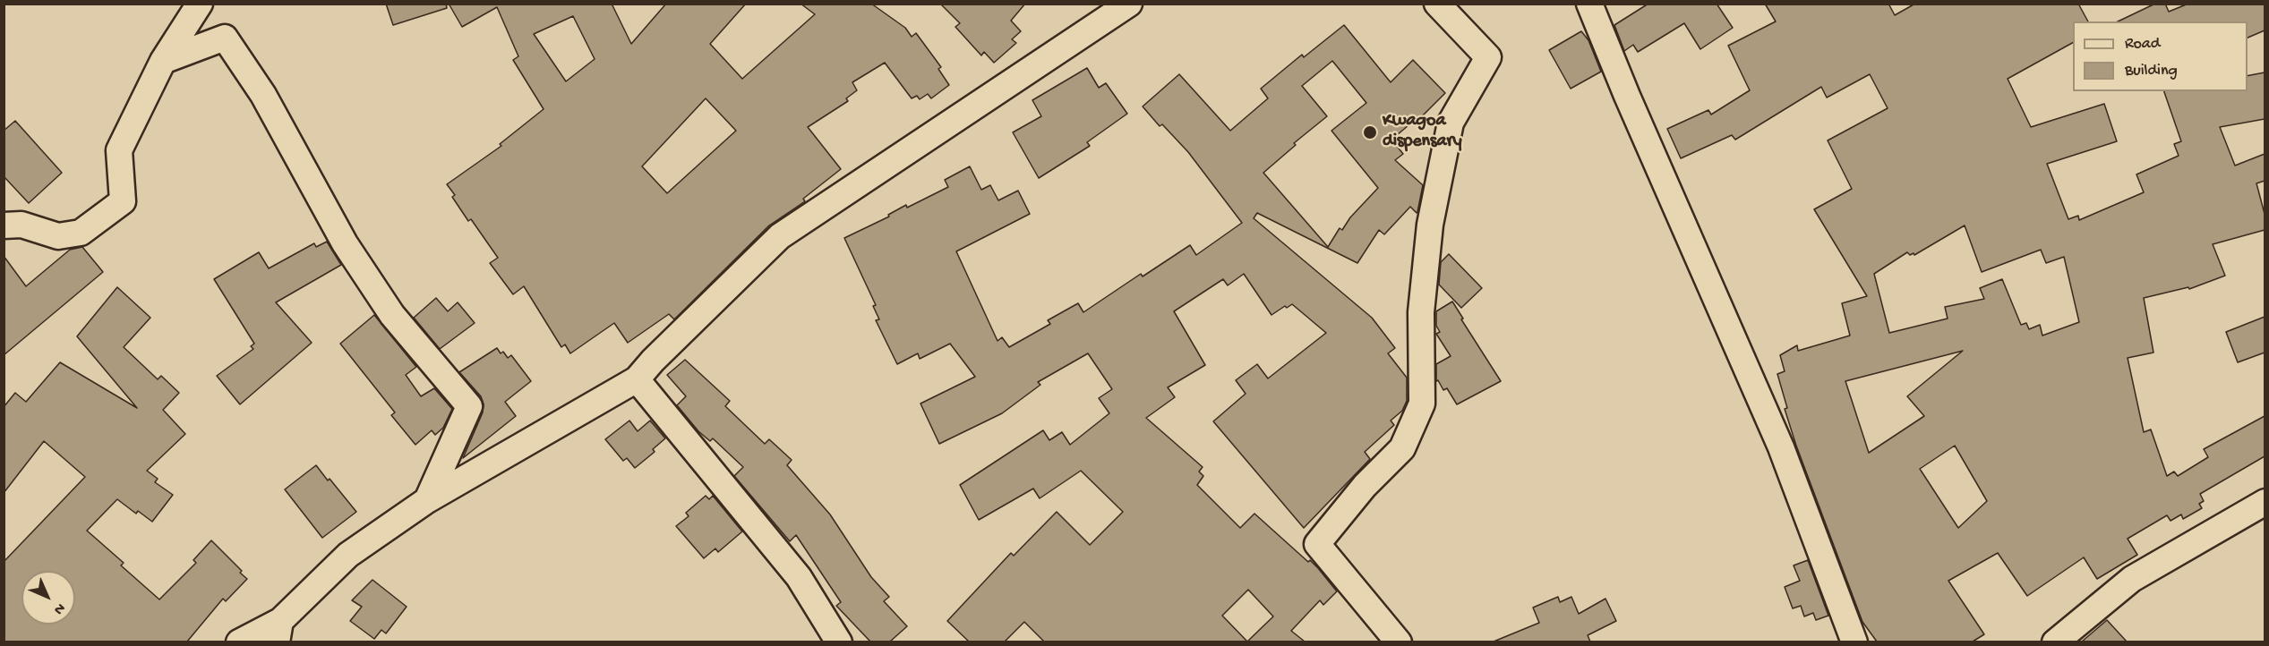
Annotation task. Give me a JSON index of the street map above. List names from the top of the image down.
{
  "places": ["Kwagoa dispensary"],
  "legend": ["Road", "Building"],
  "north": "bottom right"
}
